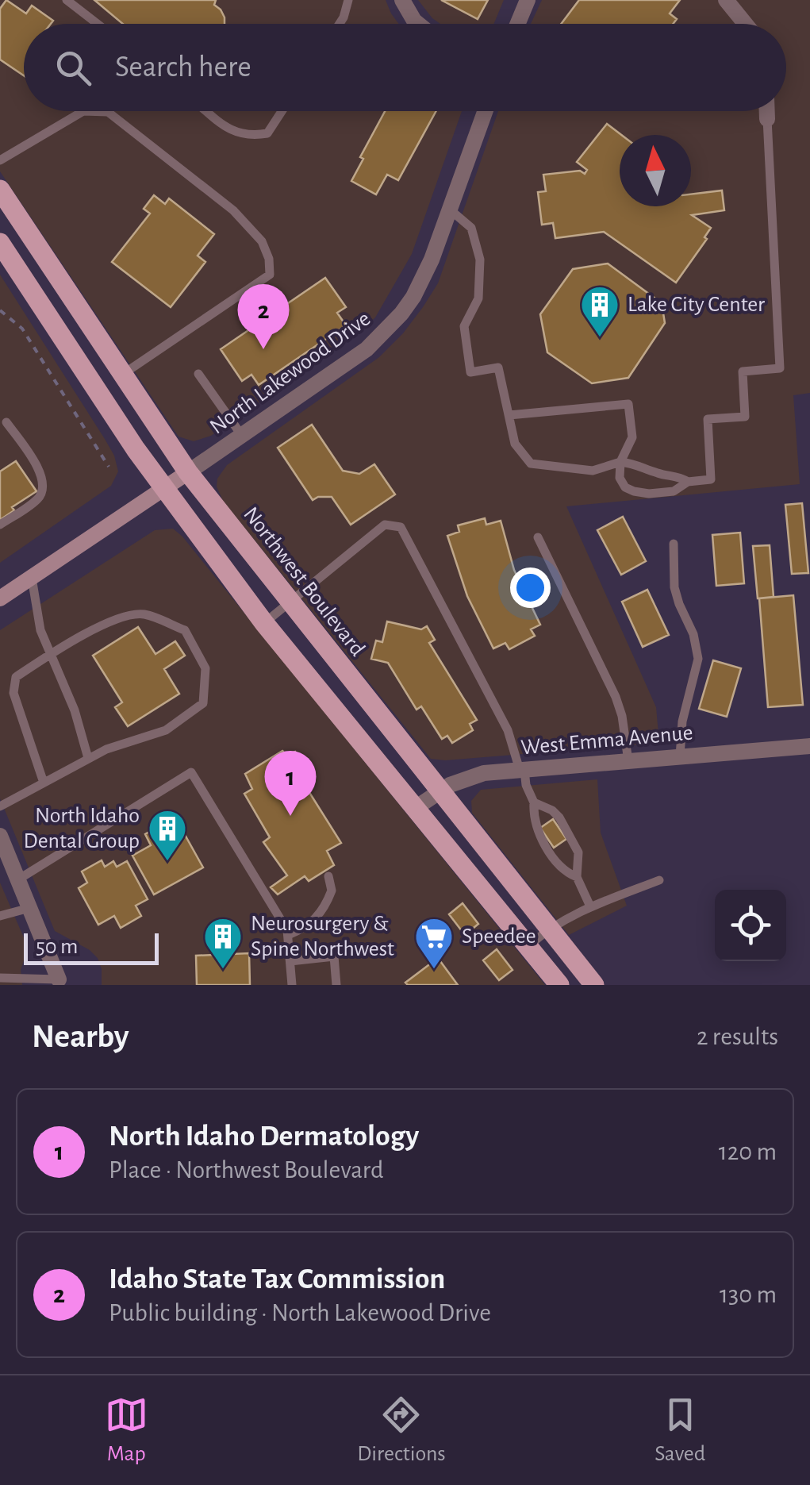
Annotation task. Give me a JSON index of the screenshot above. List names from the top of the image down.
{
  "streets": {
    "main road": ["Northwest Boulevard"],
    "street": ["North Lakewood Drive", "West Emma Avenue"]
  },
  "crossings": [
    ["North Lakewood Drive", "Northwest Boulevard"],
    ["Northwest Boulevard", "West Emma Avenue"]
  ],
  "places": {
    "building": ["Lake City Center", "North Idaho Dental Group", "Neurosurgery & Spine Northwest"],
    "supermarket": ["Speedee"]
  },
  "scale_bar": "50 m",
  "north": "top",
  "page": {
    "search": "Search here",
    "pins": ["2", "1"],
    "scale": "50 m",
    "heading": ["Nearby", "2 results"],
    "list": [
      {
        "mark": "1",
        "name": "North Idaho Dermatology",
        "note": "Place · Northwest Boulevard",
        "value": "120 m"
      },
      {
        "mark": "2",
        "name": "Idaho State Tax Commission",
        "note": "Public building · North Lakewood Drive",
        "value": "130 m"
      }
    ],
    "nav": ["Map", "Directions", "Saved"]
  }
}
